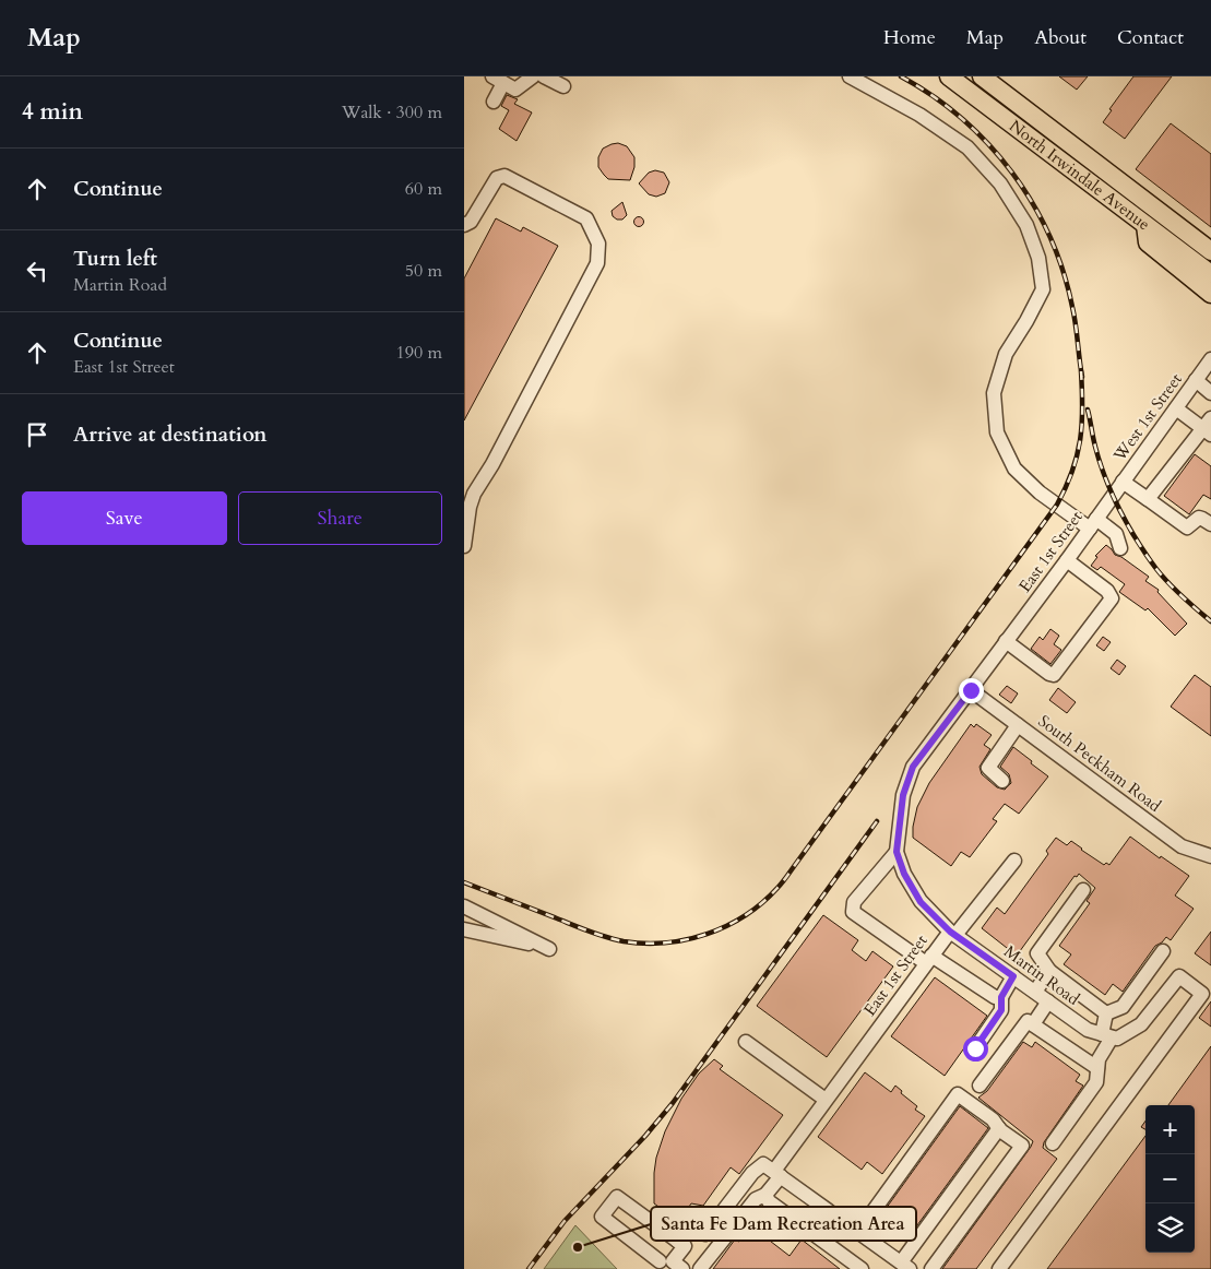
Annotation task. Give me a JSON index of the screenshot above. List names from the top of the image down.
{
  "streets": {
    "main road": ["North Irwindale Avenue"],
    "street": [
      "West 1st Street",
      "East 1st Street",
      "South Peckham Road",
      "Martin Road"
    ]
  },
  "crossings": [
    ["West 1st Street", "East 1st Street"],
    ["East 1st Street", "South Peckham Road"],
    ["East 1st Street", "Martin Road"]
  ],
  "places": ["Santa Fe Dam Recreation Area"],
  "page": {
    "header": "Map",
    "nav": [
      "Home",
      "Map",
      "About",
      "Contact"
    ],
    "heading": ["4 min", "Walk · 300 m"],
    "list": [
      ["Continue", "60 m"],
      ["Turn left", "Martin Road", "50 m"],
      ["Continue", "East 1st Street", "190 m"],
      "Arrive at destination"
    ],
    "buttons": ["Save", "Share"],
    "map_buttons": ["+", "−"]
  }
}
